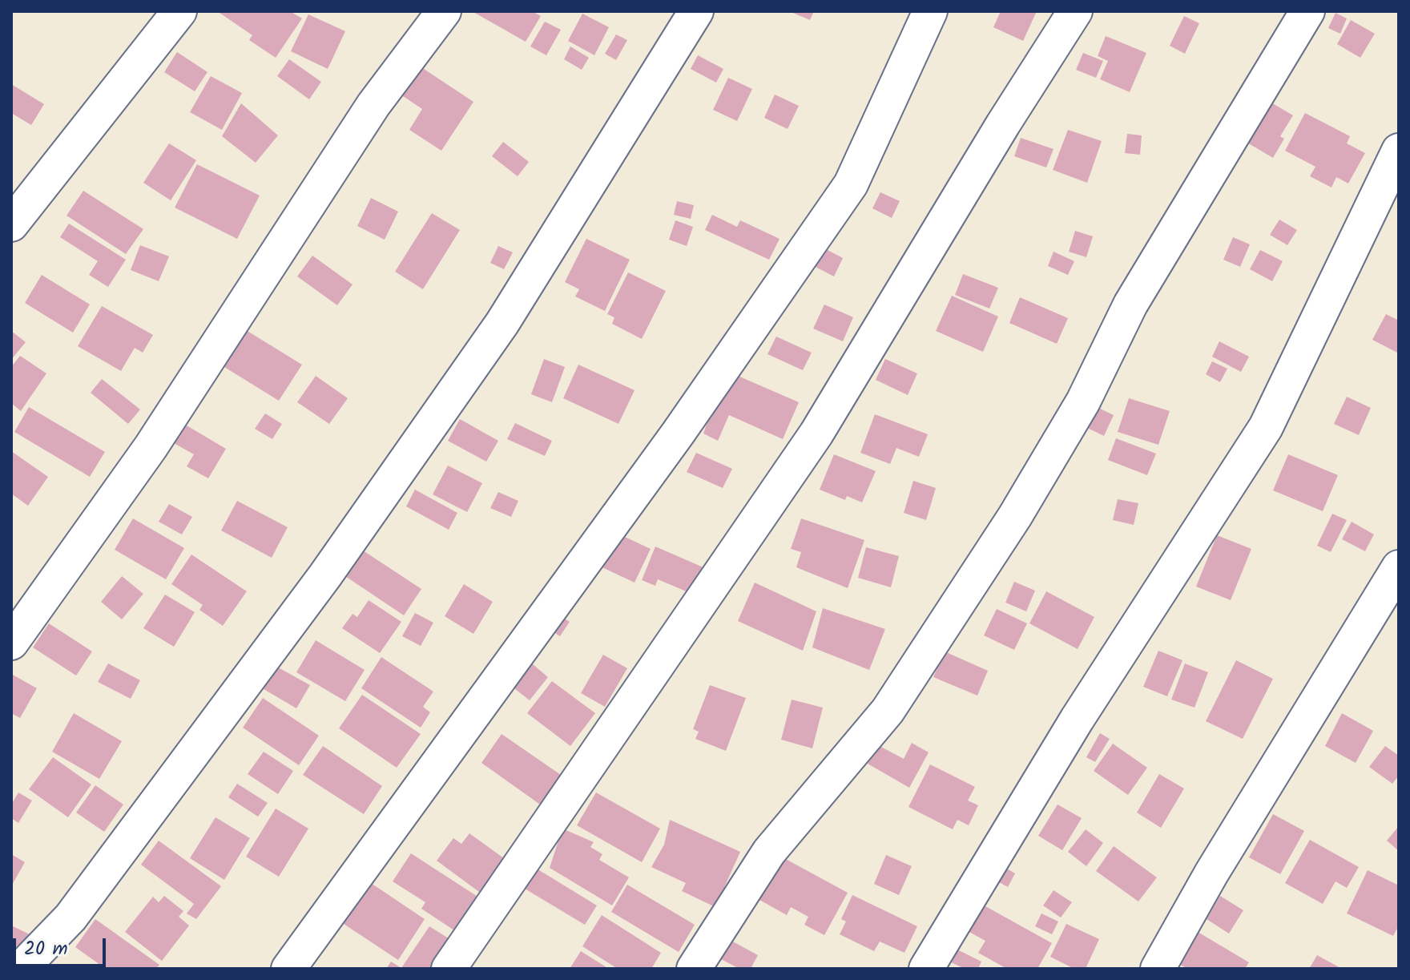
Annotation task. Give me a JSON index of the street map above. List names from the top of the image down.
{
  "scale_bar": "20 m"
}
